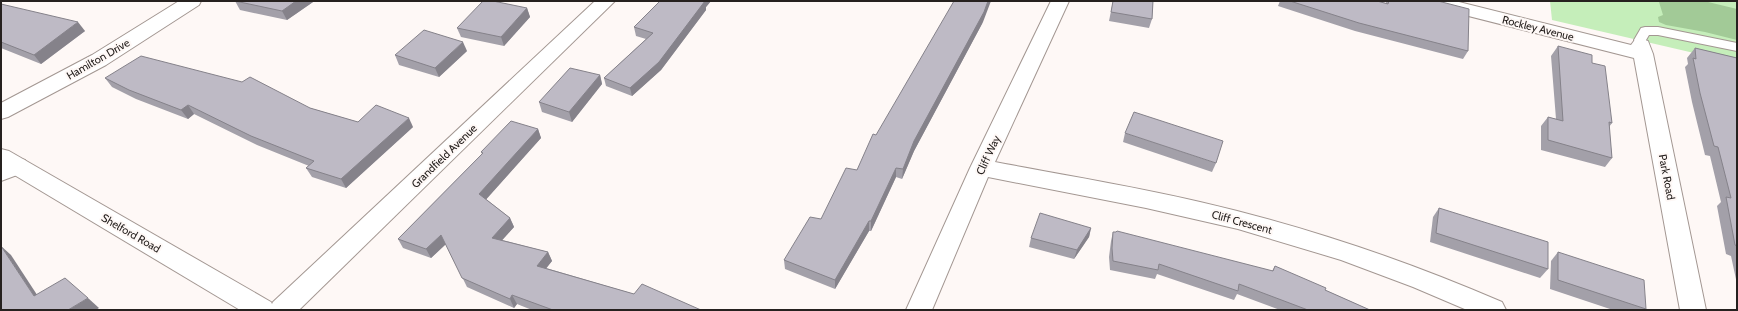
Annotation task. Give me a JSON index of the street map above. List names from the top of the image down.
{
  "streets": {
    "street": [
      "Rockley Avenue",
      "Hamilton Drive",
      "Cliff Way",
      "Grandfield Avenue",
      "Park Road",
      "Cliff Crescent",
      "Shelford Road"
    ]
  },
  "crossings": [
    ["Rockley Avenue", "Park Road"],
    ["Cliff Way", "Cliff Crescent"]
  ]
}
